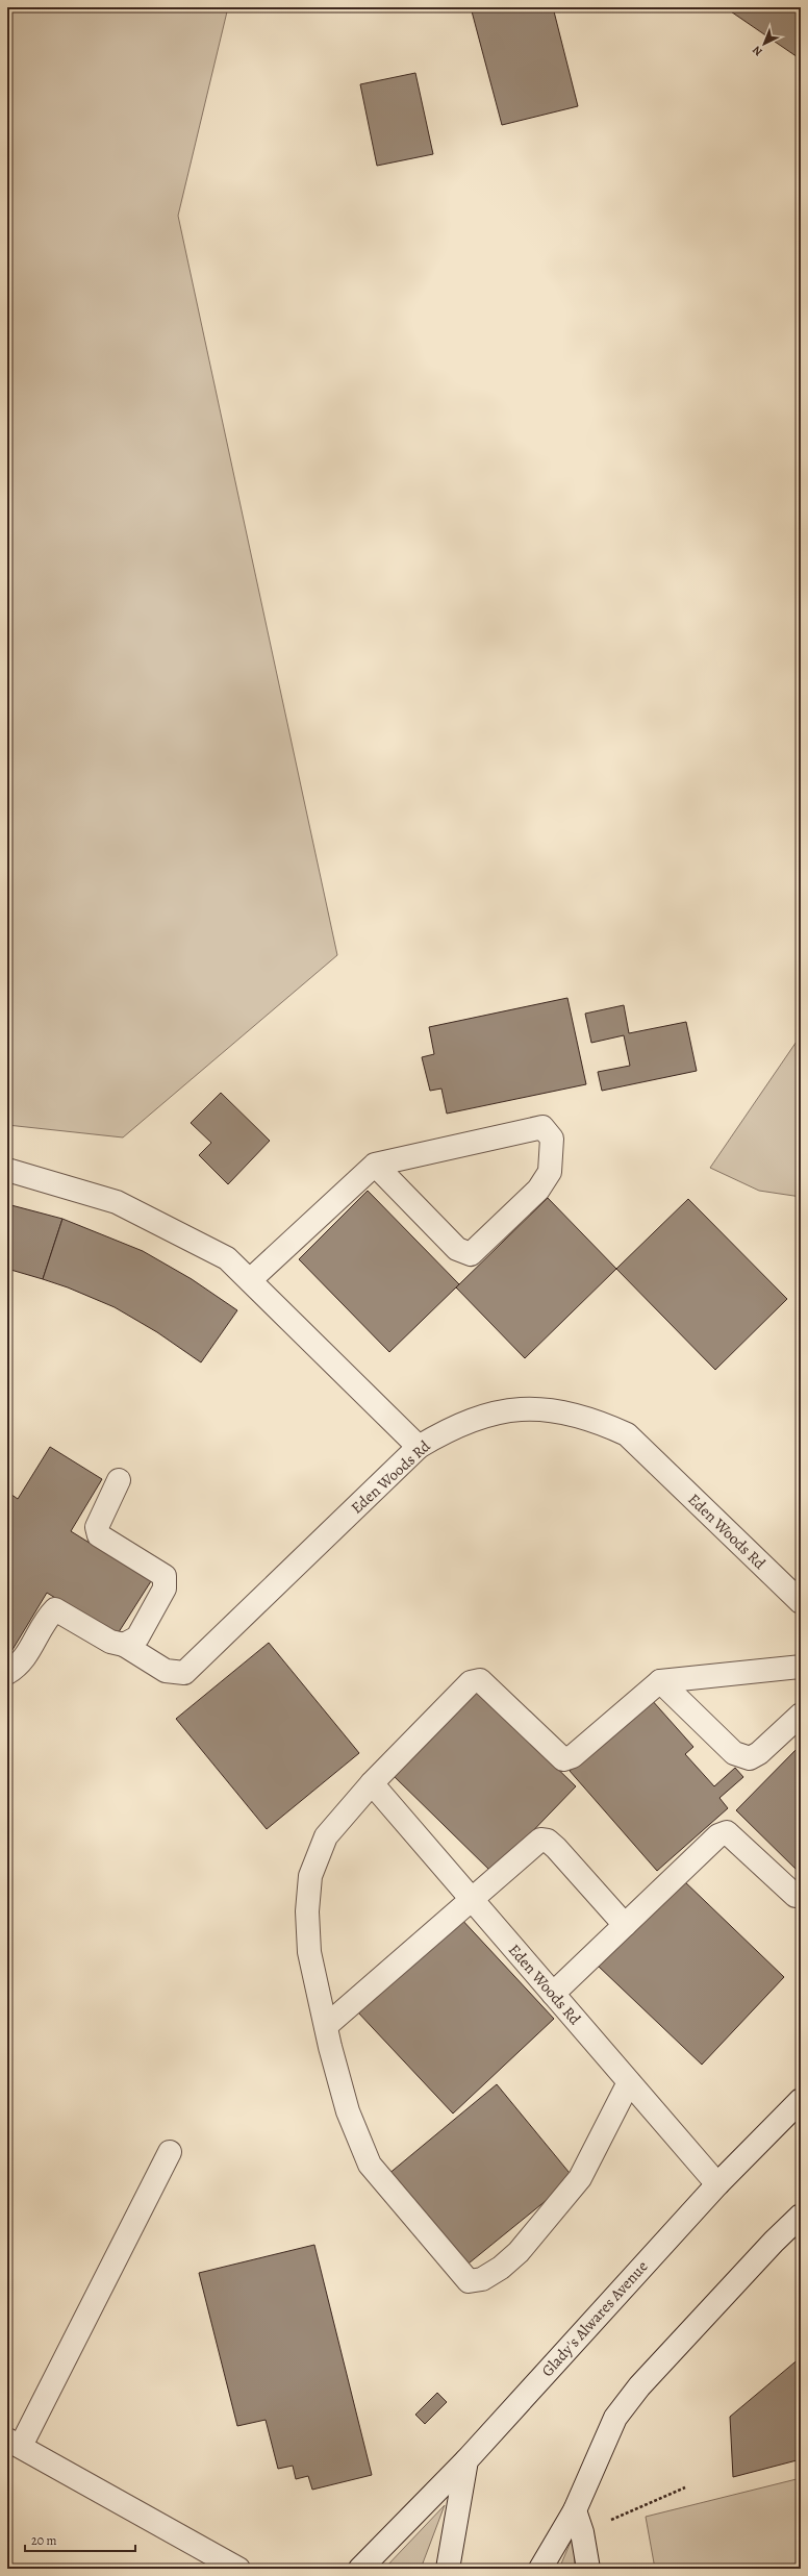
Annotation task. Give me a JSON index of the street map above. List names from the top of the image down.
{
  "streets": {
    "street": ["Eden Woods Rd", "Glady's Alwares Avenue"]
  },
  "crossings": [
    ["Eden Woods Rd", "Glady's Alwares Avenue"]
  ],
  "scale_bar": "20 m",
  "north": "bottom left"
}
